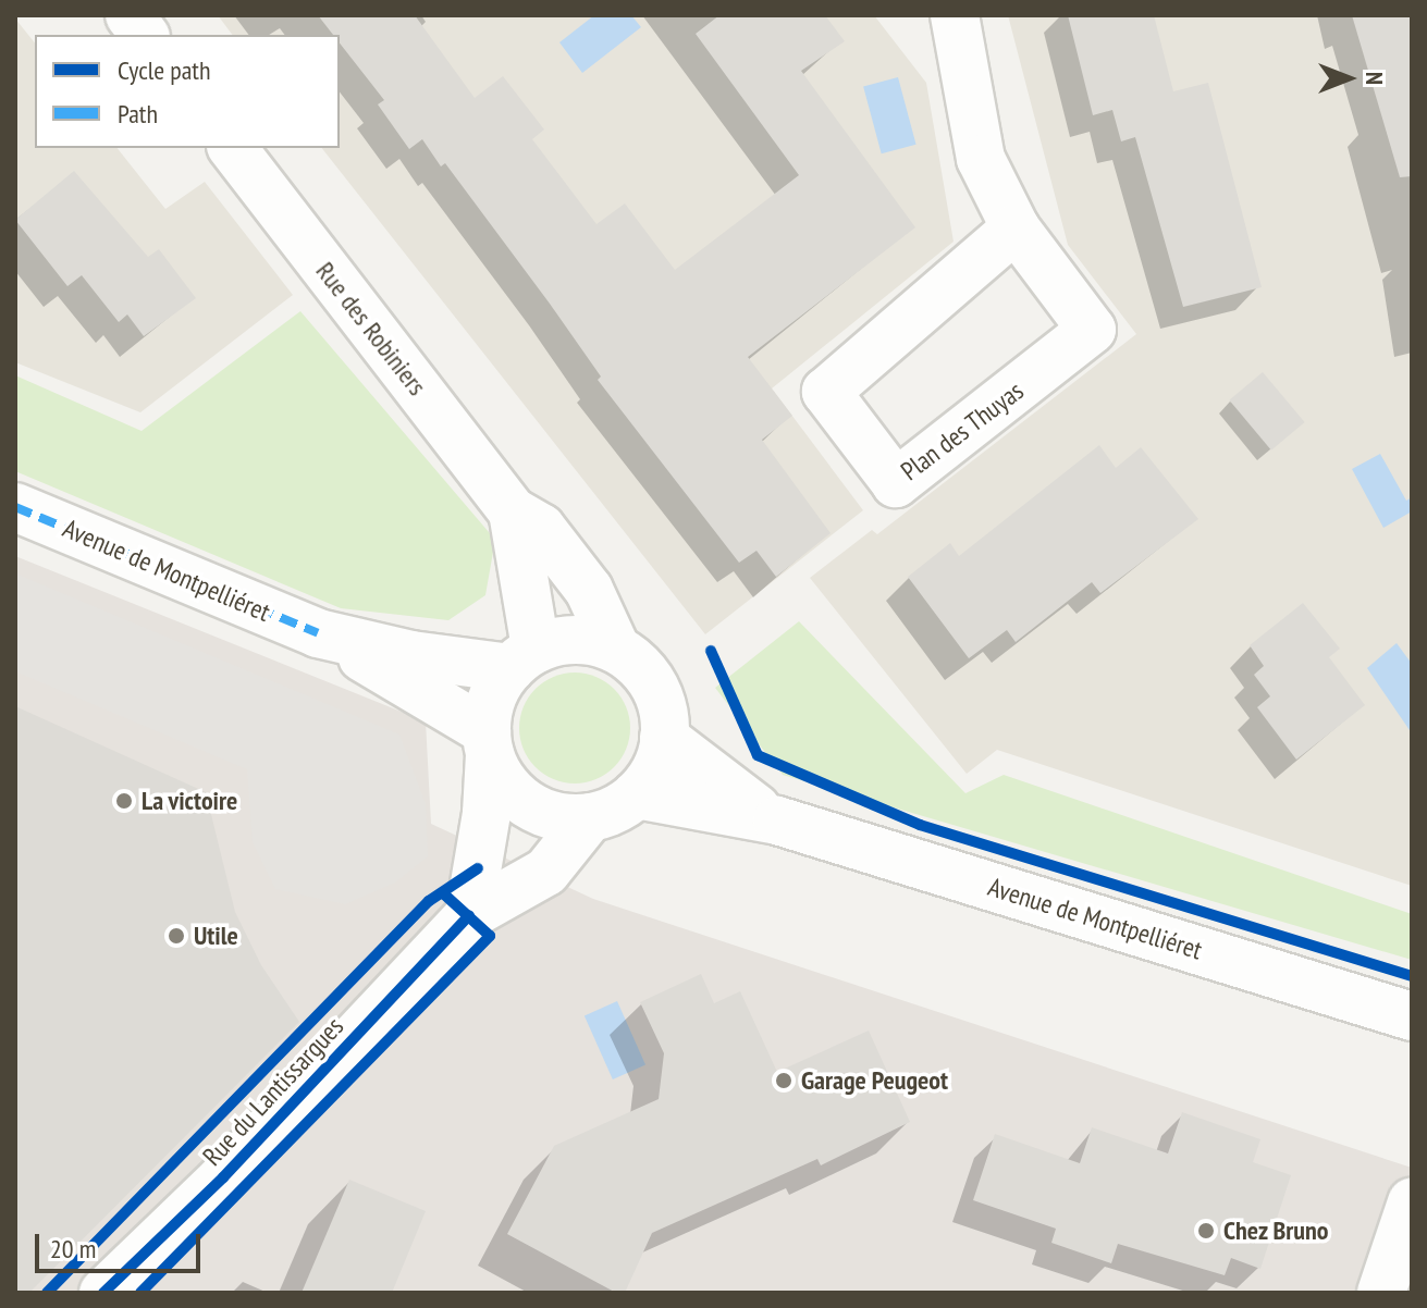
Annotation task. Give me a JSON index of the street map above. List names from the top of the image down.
{
  "streets": {
    "street": [
      "Rue des Robiniers",
      "Plan des Thuyas",
      "Avenue de Montpelliéret",
      "Rue du Lantissargues"
    ]
  },
  "crossings": [
    ["Rue des Robiniers", "Avenue de Montpelliéret"],
    ["Rue des Robiniers", "Rue du Lantissargues"],
    ["Avenue de Montpelliéret", "Rue du Lantissargues"]
  ],
  "places": [
    "La victoire",
    "Utile",
    "Garage Peugeot",
    "Chez Bruno"
  ],
  "legend": ["Cycle path", "Path"],
  "scale_bar": "20 m",
  "north": "right"
}
